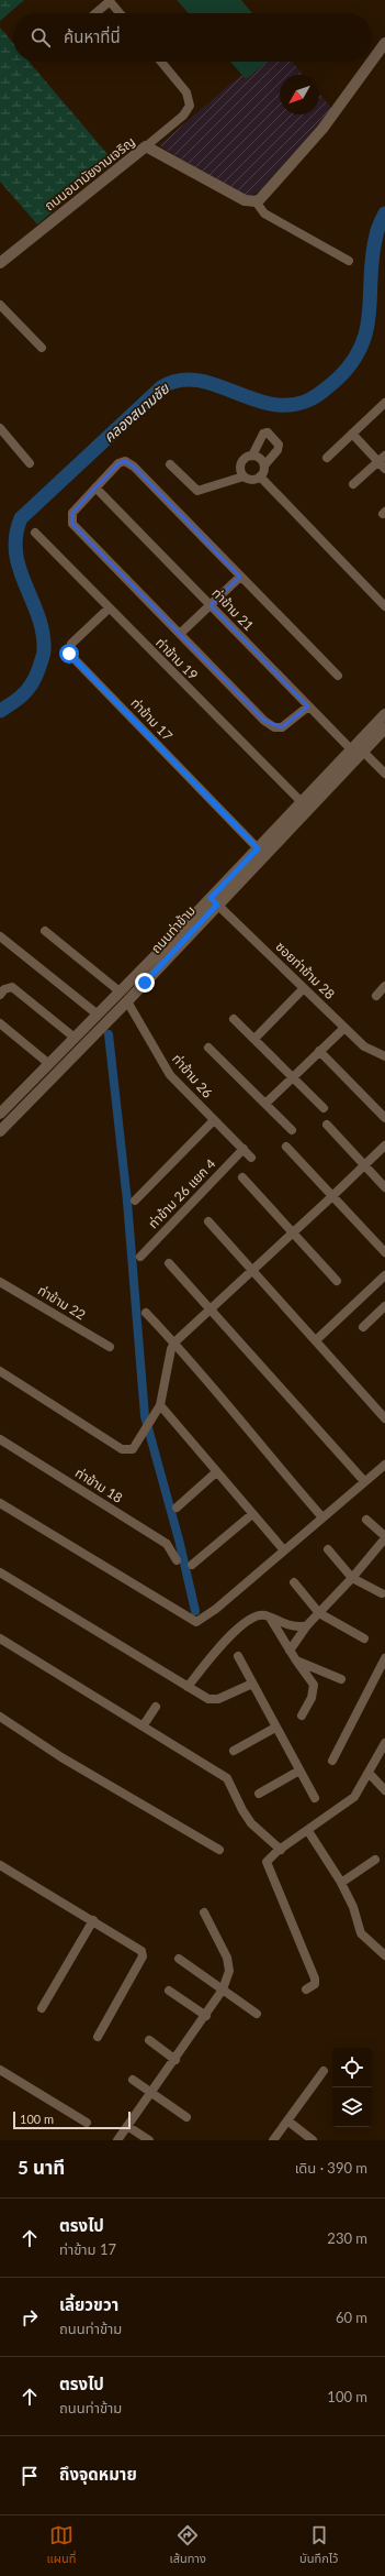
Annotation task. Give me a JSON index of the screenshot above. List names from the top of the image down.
{
  "streets": {
    "street": [
      "ถนนอนามัยงามเจริญ",
      "ท่าข้าม 21",
      "ท่าข้าม 19",
      "ท่าข้าม 17",
      "ถนนท่าข้าม",
      "ซอยท่าข้าม 28",
      "ท่าข้าม 26",
      "ท่าข้าม 26 แยก 4",
      "ท่าข้าม 22",
      "ท่าข้าม 18"
    ]
  },
  "crossings": [
    ["ท่าข้าม 21", "ถนนท่าข้าม"],
    ["ท่าข้าม 19", "ท่าข้าม 17"],
    ["ท่าข้าม 19", "ถนนท่าข้าม"],
    ["ท่าข้าม 17", "ถนนท่าข้าม"],
    ["ถนนท่าข้าม", "ซอยท่าข้าม 28"],
    ["ถนนท่าข้าม", "ท่าข้าม 26"],
    ["ท่าข้าม 26", "ท่าข้าม 26 แยก 4"]
  ],
  "water": ["คลองสนามชัย"],
  "scale_bar": "100 m",
  "north": "bottom left",
  "page": {
    "search": "ค้นหาที่นี่",
    "scale": "100 m",
    "heading": ["5 นาที", "เดิน · 390 m"],
    "list": [
      ["ตรงไป", "ท่าข้าม 17", "230 m"],
      ["เลี้ยวขวา", "ถนนท่าข้าม", "60 m"],
      ["ตรงไป", "ถนนท่าข้าม", "100 m"],
      "ถึงจุดหมาย"
    ],
    "nav": ["แผนที่", "เส้นทาง", "บันทึกไว้"]
  }
}
